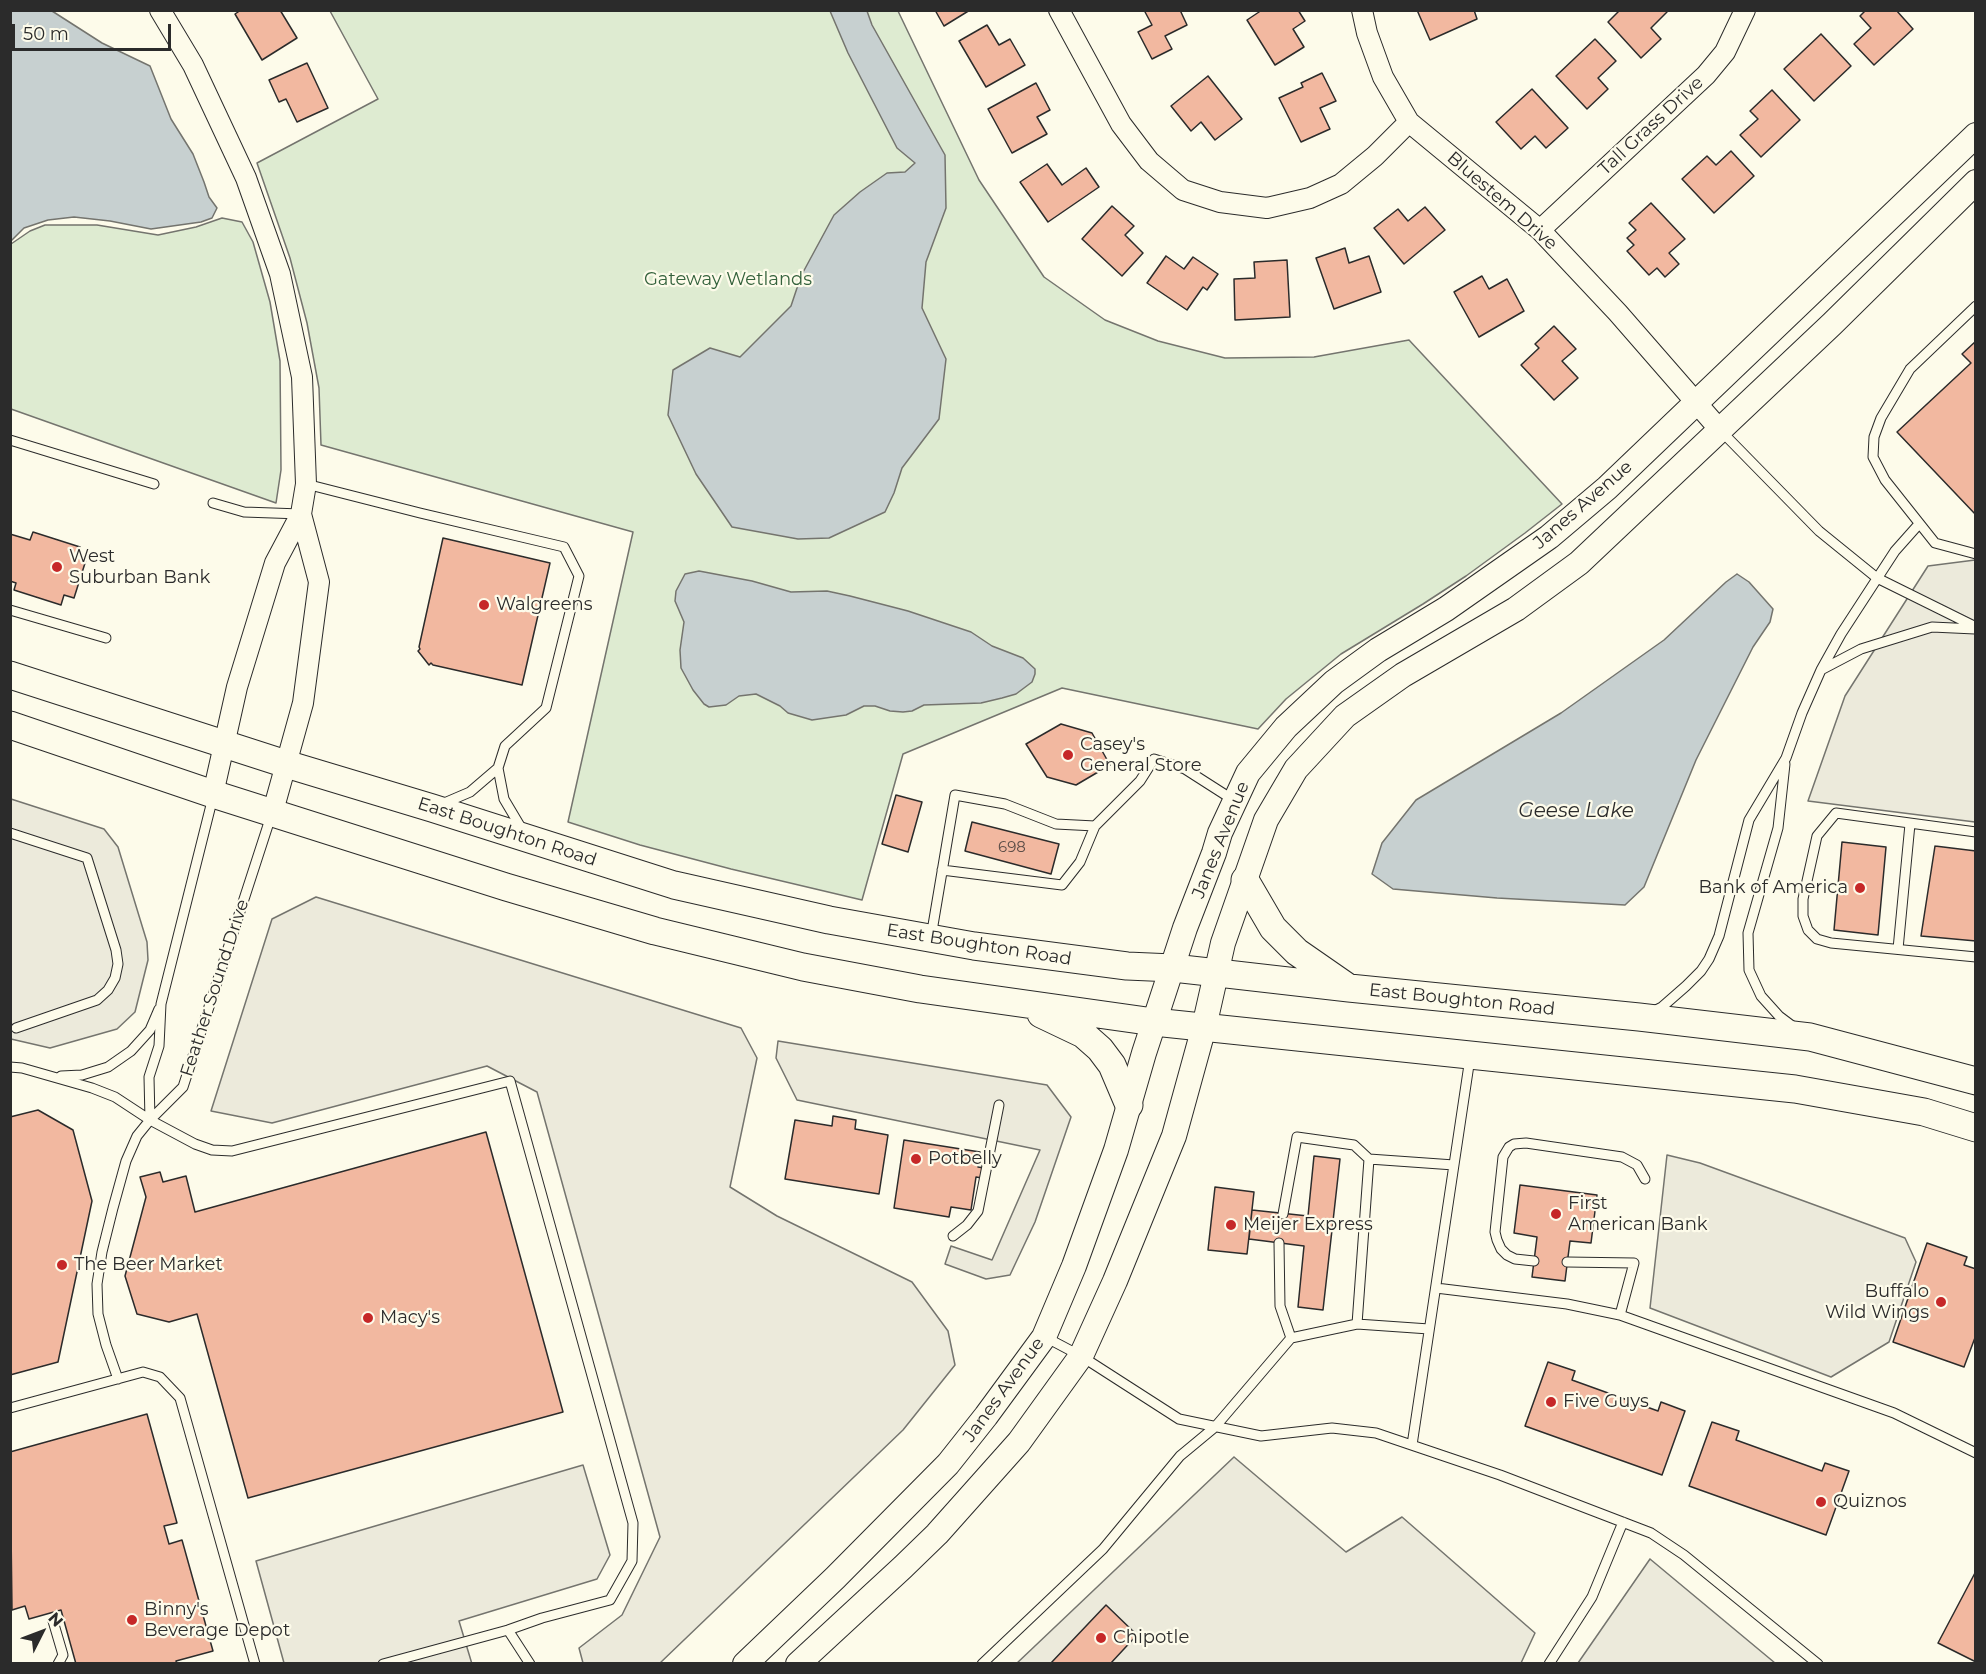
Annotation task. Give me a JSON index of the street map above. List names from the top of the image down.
{
  "streets": {
    "main road": ["East Boughton Road"],
    "street": [
      "Tall Grass Drive",
      "Bluestem Drive",
      "Janes Avenue",
      "Feather Sound Drive"
    ]
  },
  "crossings": [
    ["Tall Grass Drive", "Bluestem Drive"],
    ["Bluestem Drive", "Janes Avenue"],
    ["Janes Avenue", "East Boughton Road"],
    ["East Boughton Road", "Feather Sound Drive"]
  ],
  "water": ["Geese Lake"],
  "parks": ["Gateway Wetlands"],
  "places": [
    "West Suburban Bank",
    "Walgreens",
    "Casey's General Store",
    "Bank of America",
    "Potbelly",
    "First American Bank",
    "Meijer Express",
    "The Beer Market",
    "Buffalo Wild Wings",
    "Macy's",
    "Five Guys",
    "Quiznos",
    "Binny's Beverage Depot",
    "Chipotle"
  ],
  "house_numbers": ["698"],
  "scale_bar": "50 m",
  "north": "top right"
}
